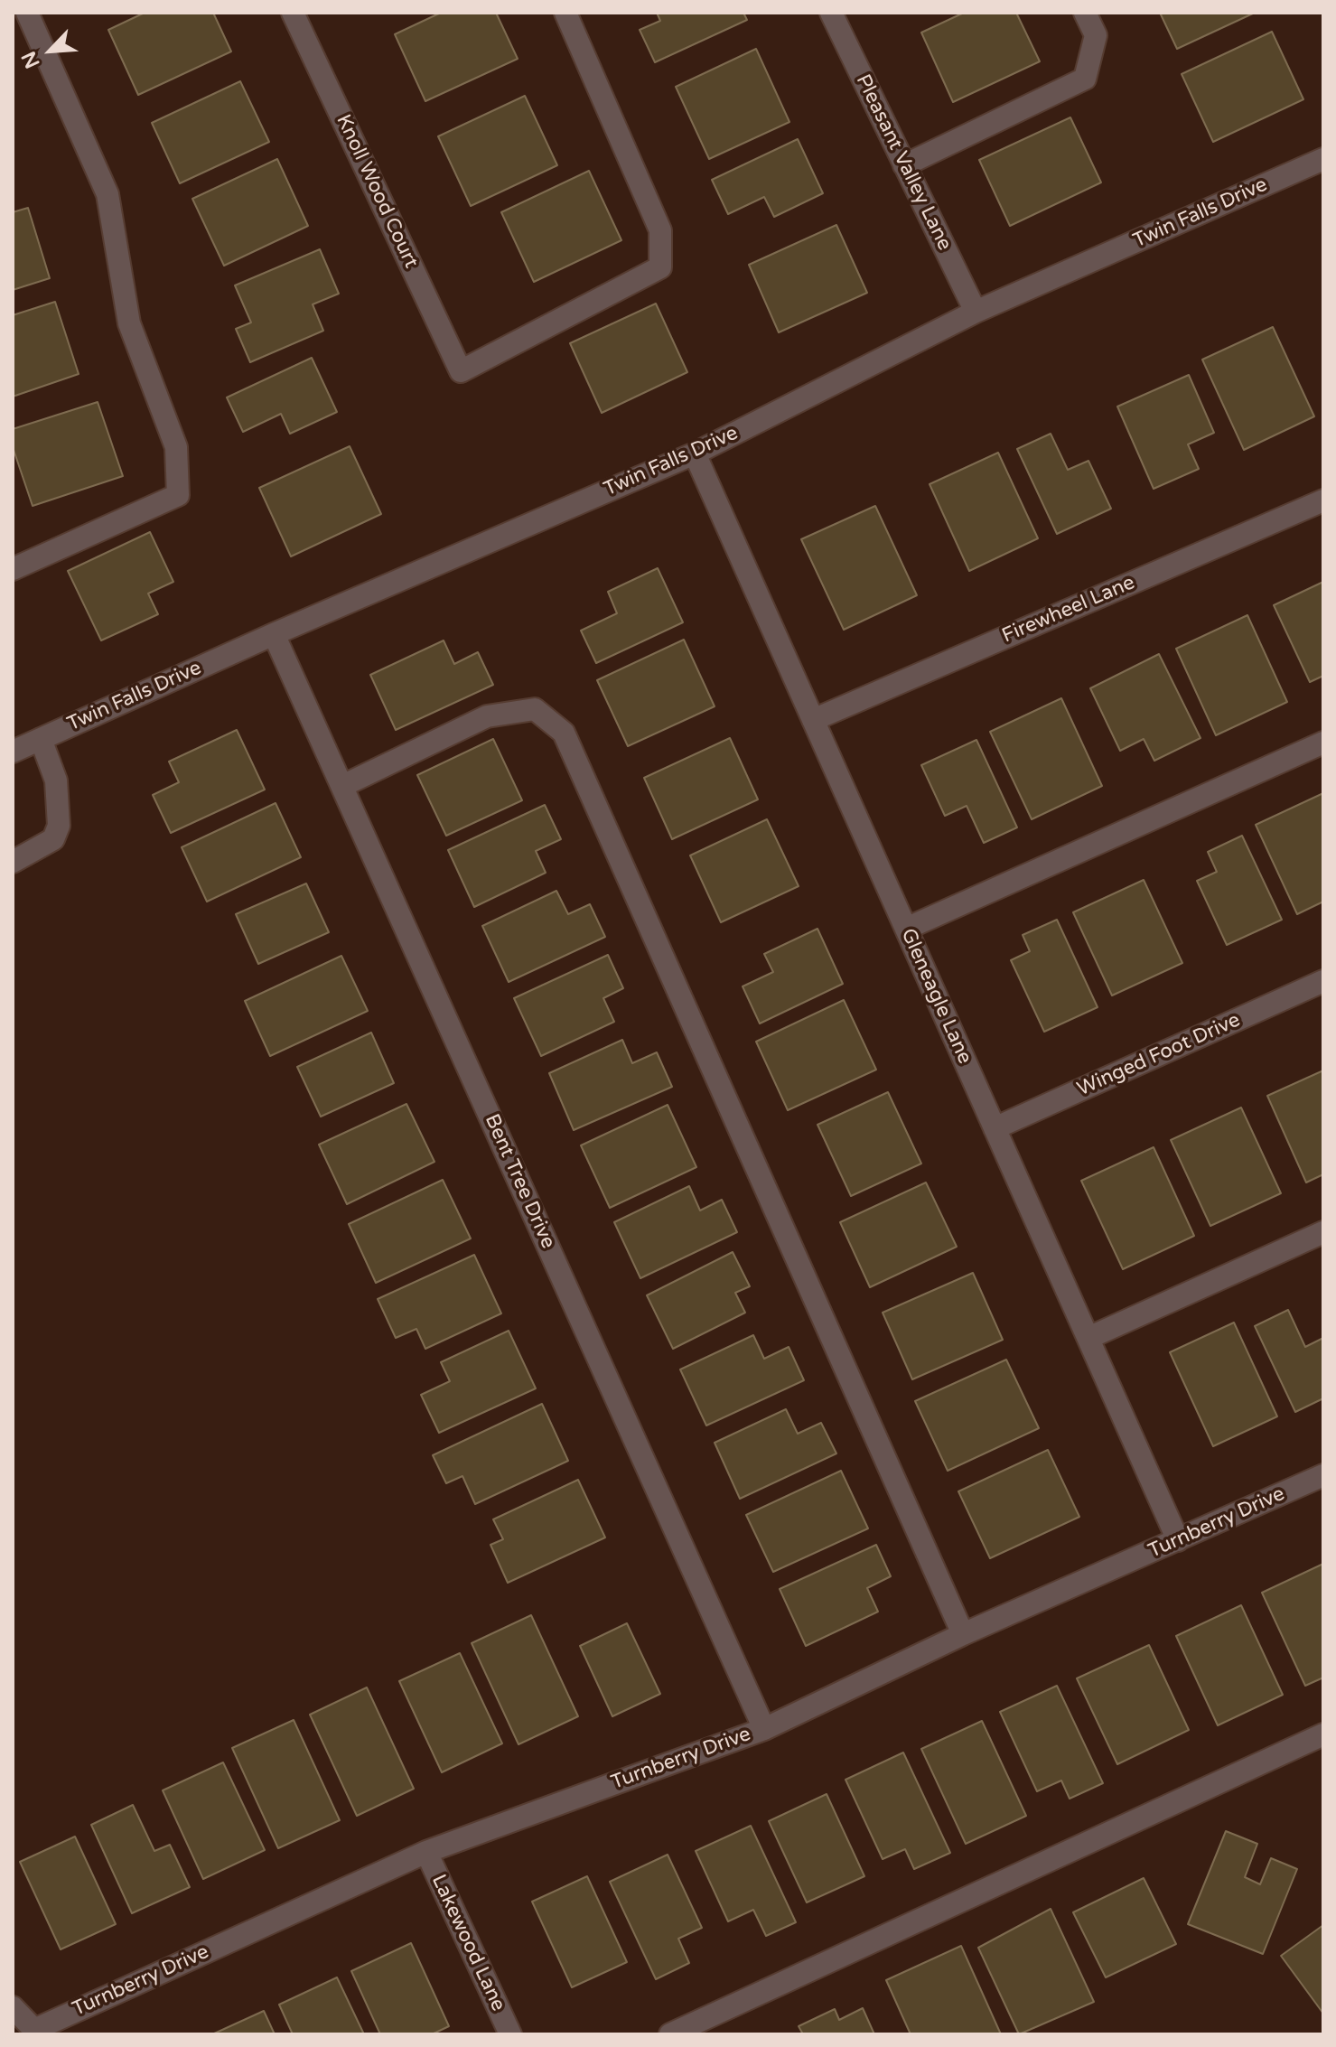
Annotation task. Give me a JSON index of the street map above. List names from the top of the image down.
{
  "streets": {
    "street": [
      "Pleasant Valley Lane",
      "Knoll Wood Court",
      "Twin Falls Drive",
      "Firewheel Lane",
      "Gleneagle Lane",
      "Winged Foot Drive",
      "Bent Tree Drive",
      "Turnberry Drive",
      "Lakewood Lane"
    ]
  },
  "crossings": [
    ["Pleasant Valley Lane", "Twin Falls Drive"],
    ["Twin Falls Drive", "Gleneagle Lane"],
    ["Twin Falls Drive", "Bent Tree Drive"],
    ["Firewheel Lane", "Gleneagle Lane"],
    ["Gleneagle Lane", "Winged Foot Drive"],
    ["Gleneagle Lane", "Turnberry Drive"],
    ["Bent Tree Drive", "Turnberry Drive"],
    ["Turnberry Drive", "Lakewood Lane"]
  ],
  "north": "bottom left"
}
